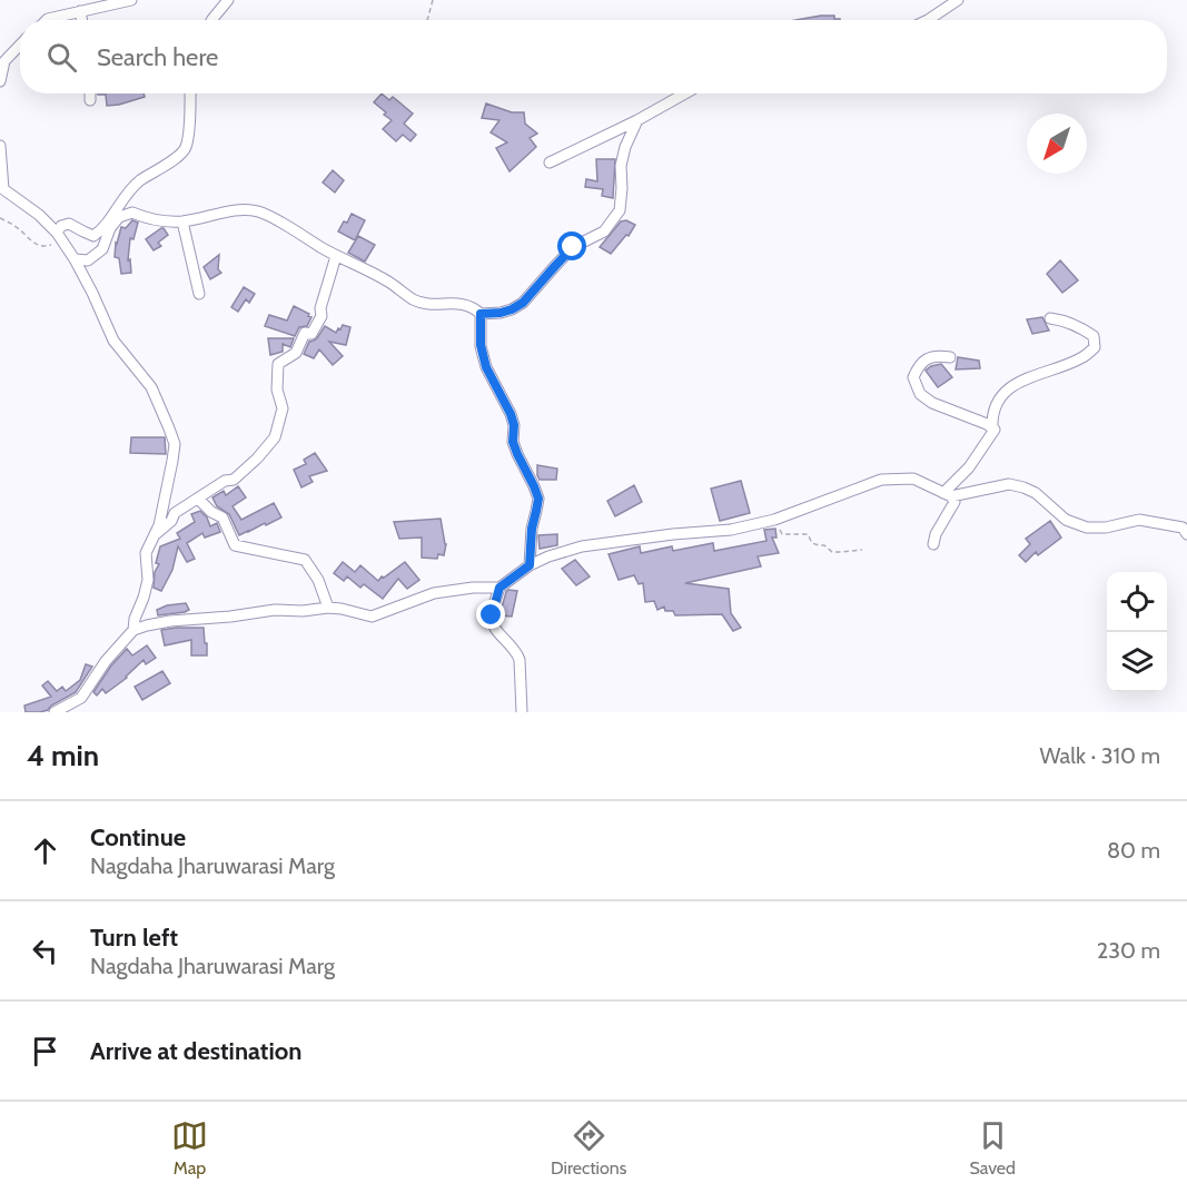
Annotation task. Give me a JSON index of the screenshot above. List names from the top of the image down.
{
  "north": "bottom left",
  "page": {
    "search": "Search here",
    "heading": ["4 min", "Walk · 310 m"],
    "list": [
      ["Continue", "Nagdaha Jharuwarasi Marg", "80 m"],
      ["Turn left", "Nagdaha Jharuwarasi Marg", "230 m"],
      "Arrive at destination"
    ],
    "nav": ["Map", "Directions", "Saved"]
  }
}
